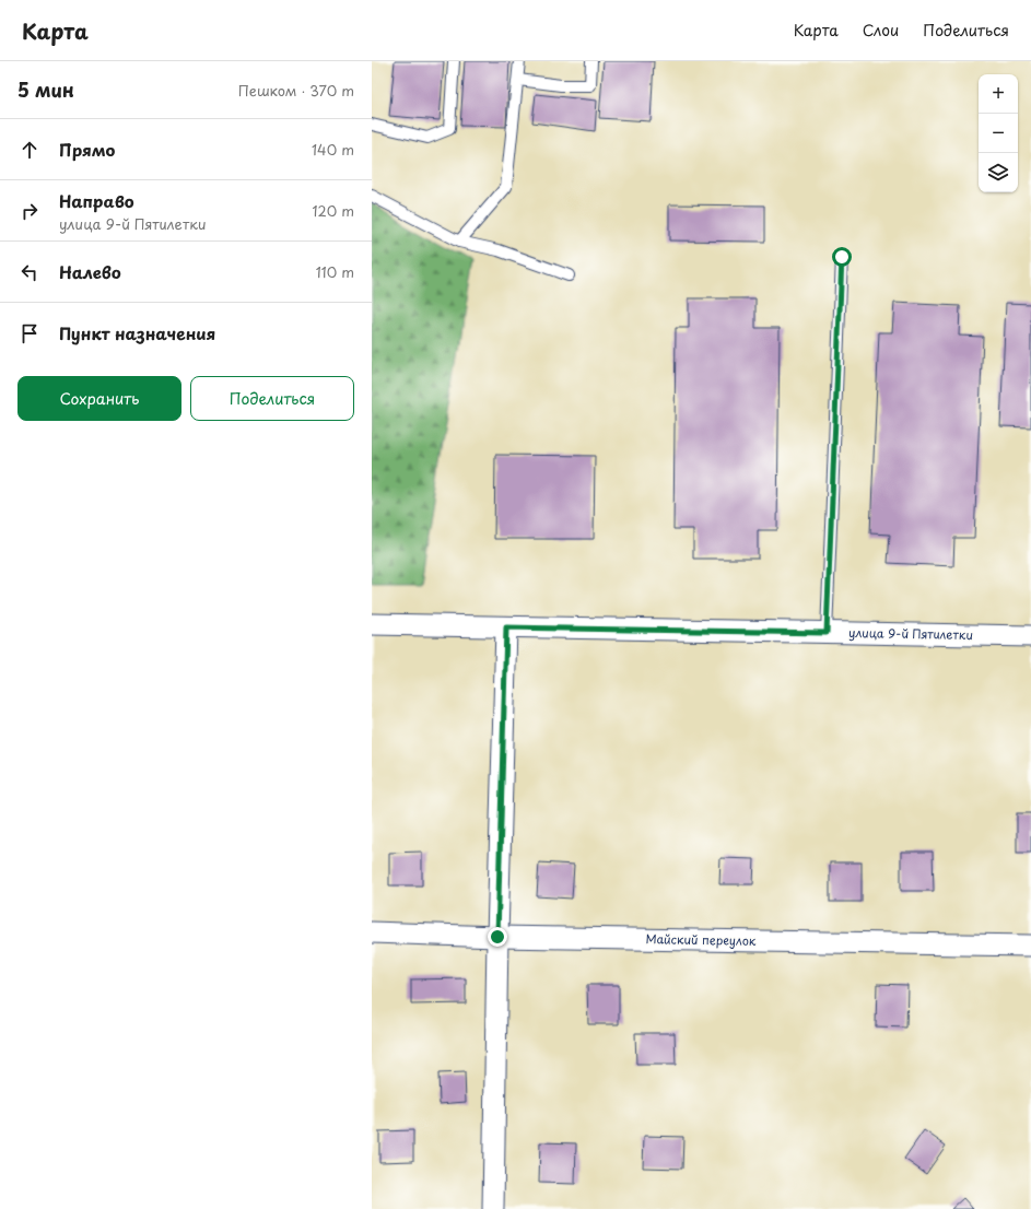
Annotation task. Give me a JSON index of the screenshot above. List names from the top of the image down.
{
  "streets": {
    "street": ["улица 9-й Пятилетки", "Майский переулок"]
  },
  "page": {
    "header": "Карта",
    "nav": ["Карта", "Слои", "Поделиться"],
    "heading": ["5 мин", "Пешком · 370 m"],
    "map_buttons": ["+", "−"],
    "list": [
      ["Прямо", "140 m"],
      ["Направо", "улица 9-й Пятилетки", "120 m"],
      ["Налево", "110 m"],
      "Пункт назначения"
    ],
    "buttons": ["Сохранить", "Поделиться"]
  }
}
